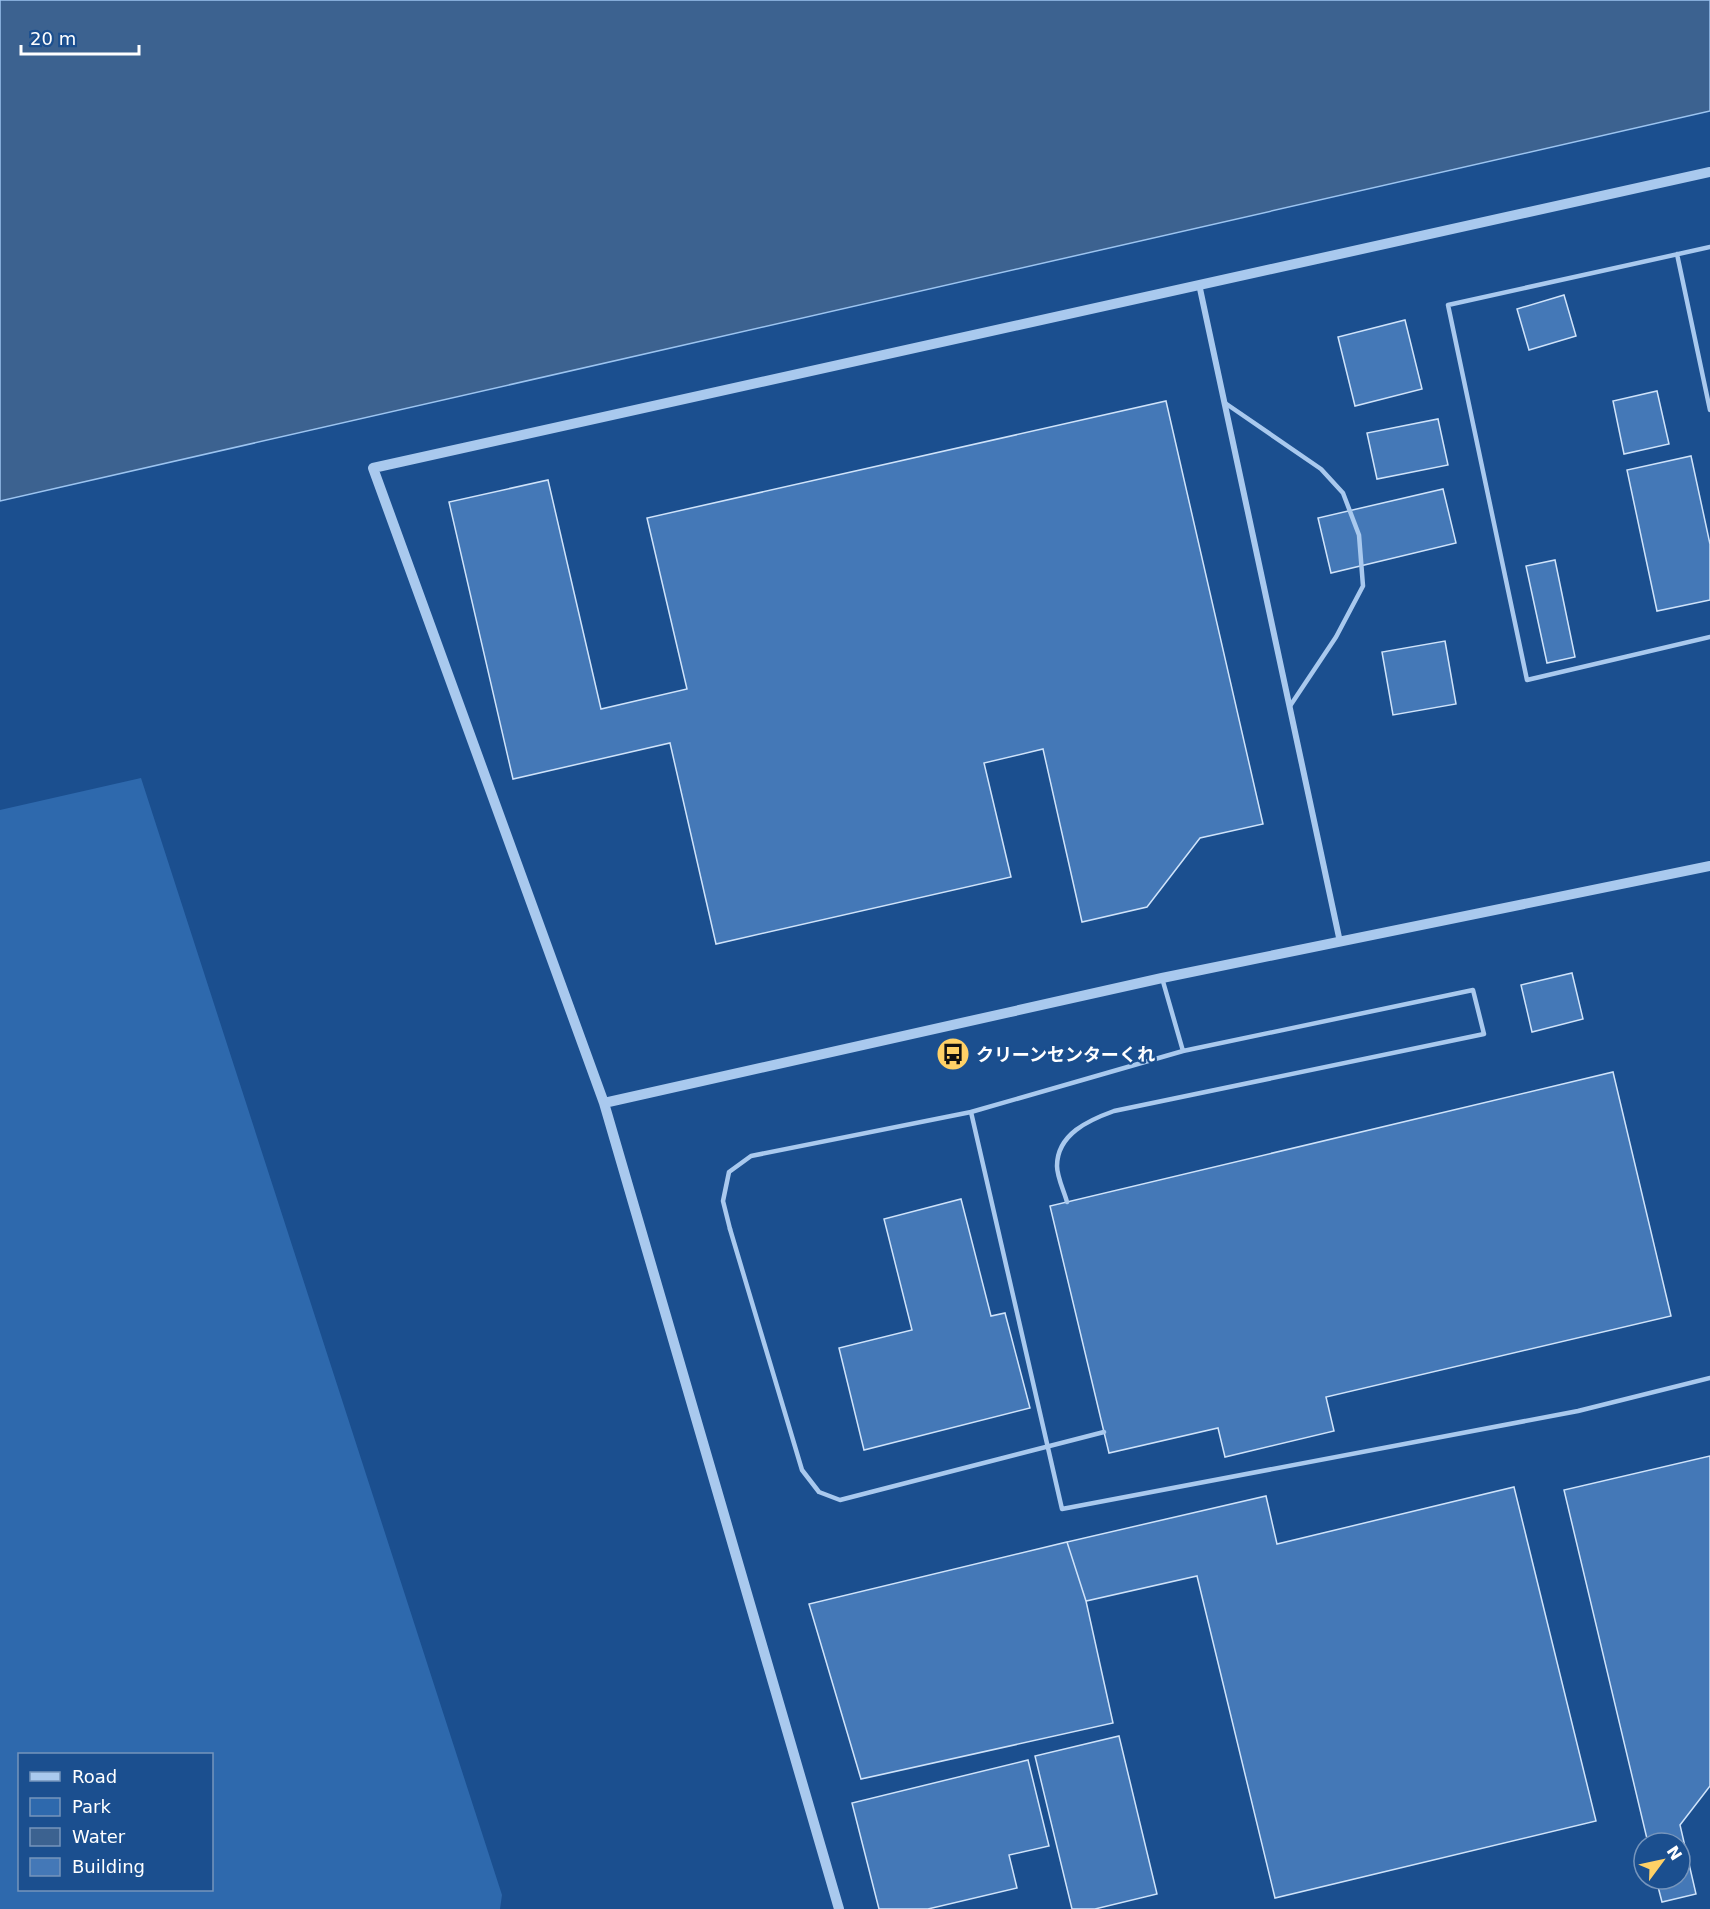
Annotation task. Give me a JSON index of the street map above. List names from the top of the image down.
{
  "places": {
    "bus stop": ["クリーンセンターくれ"]
  },
  "legend": [
    "Road",
    "Park",
    "Water",
    "Building"
  ],
  "scale_bar": "20 m",
  "north": "top right"
}
